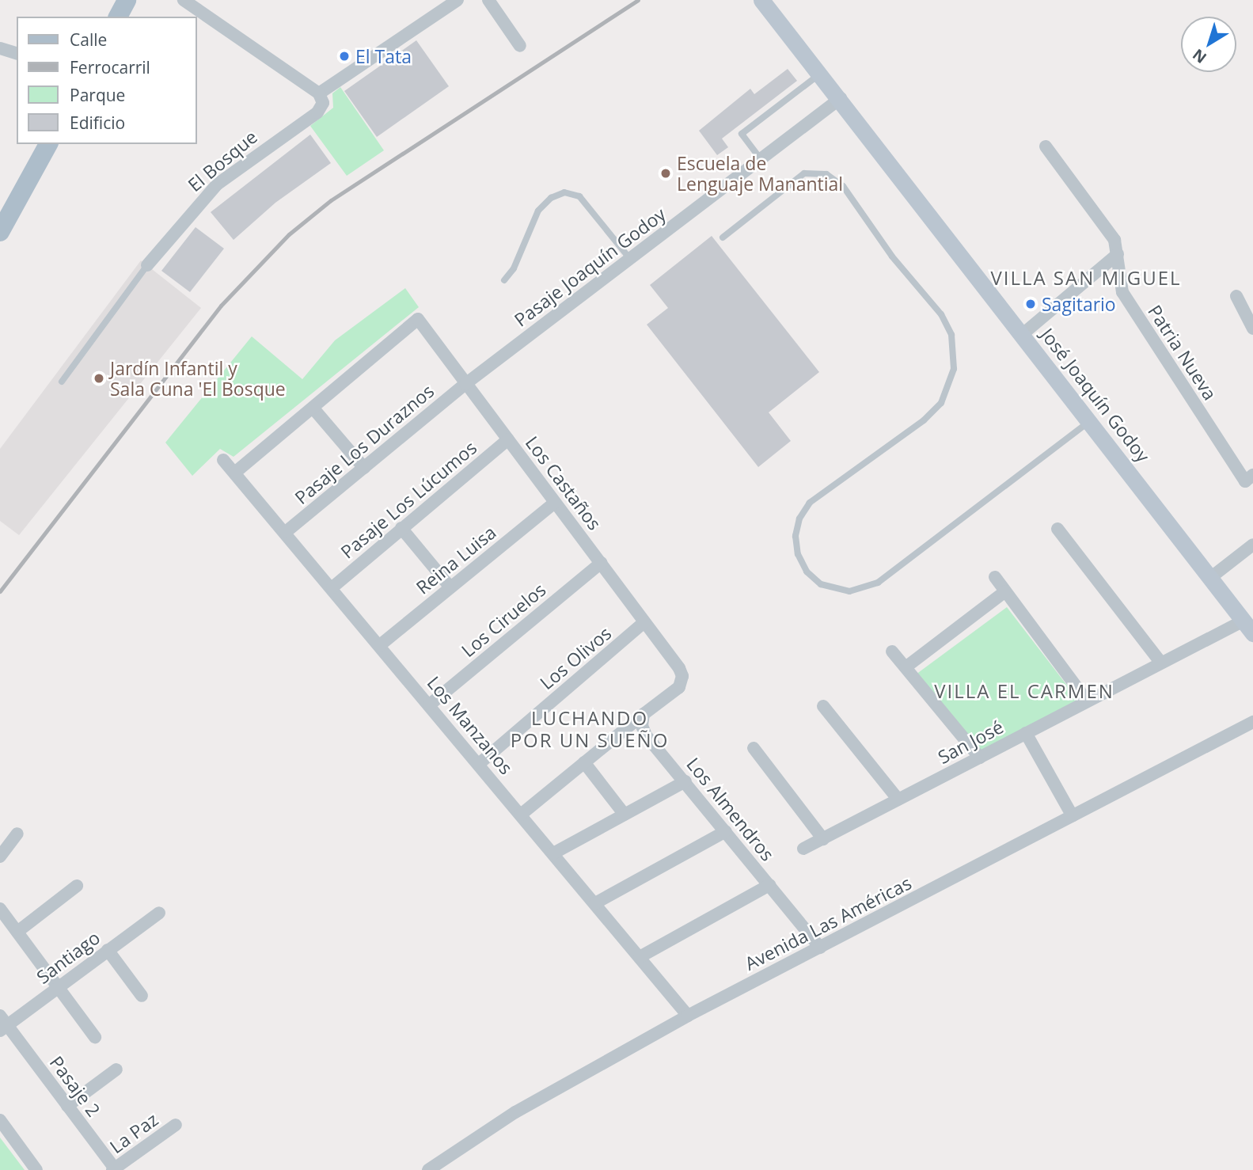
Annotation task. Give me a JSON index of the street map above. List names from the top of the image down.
{
  "streets": {
    "street": [
      "El Bosque",
      "Pasaje Joaquín Godoy",
      "Patria Nueva",
      "José Joaquín Godoy",
      "Pasaje Los Duraznos",
      "Los Castaños",
      "Pasaje Los Lúcumos",
      "Reina Luisa",
      "Los Ciruelos",
      "Los Olivos",
      "Los Manzanos",
      "San José",
      "Los Almendros",
      "Avenida Las Américas",
      "Santiago",
      "Pasaje 2",
      "La Paz"
    ]
  },
  "crossings": [
    ["Pasaje Joaquín Godoy", "José Joaquín Godoy"],
    ["Pasaje Joaquín Godoy", "Pasaje Los Duraznos"],
    ["Pasaje Joaquín Godoy", "Los Castaños"],
    ["José Joaquín Godoy", "San José"],
    ["Pasaje Los Duraznos", "Los Castaños"],
    ["Pasaje Los Duraznos", "Los Manzanos"],
    ["Los Castaños", "Pasaje Los Lúcumos"],
    ["Los Castaños", "Reina Luisa"],
    ["Los Castaños", "Los Ciruelos"],
    ["Los Castaños", "Los Olivos"],
    ["Los Castaños", "Los Almendros"],
    ["Pasaje Los Lúcumos", "Los Manzanos"],
    ["Reina Luisa", "Los Manzanos"],
    ["Los Ciruelos", "Los Manzanos"],
    ["Los Olivos", "Los Manzanos"],
    ["Los Manzanos", "Avenida Las Américas"],
    ["Los Almendros", "Avenida Las Américas"],
    ["Santiago", "Pasaje 2"],
    ["Pasaje 2", "La Paz"]
  ],
  "districts": ["VILLA SAN MIGUEL", "VILLA EL CARMEN", "LUCHANDO POR UN SUEÑO"],
  "places": [
    "El Tata",
    "Escuela de Lenguaje Manantial",
    "Sagitario",
    "Jardín Infantil y Sala Cuna 'El Bosque"
  ],
  "legend": [
    "Calle",
    "Ferrocarril",
    "Parque",
    "Edificio"
  ],
  "north": "bottom left"
}
